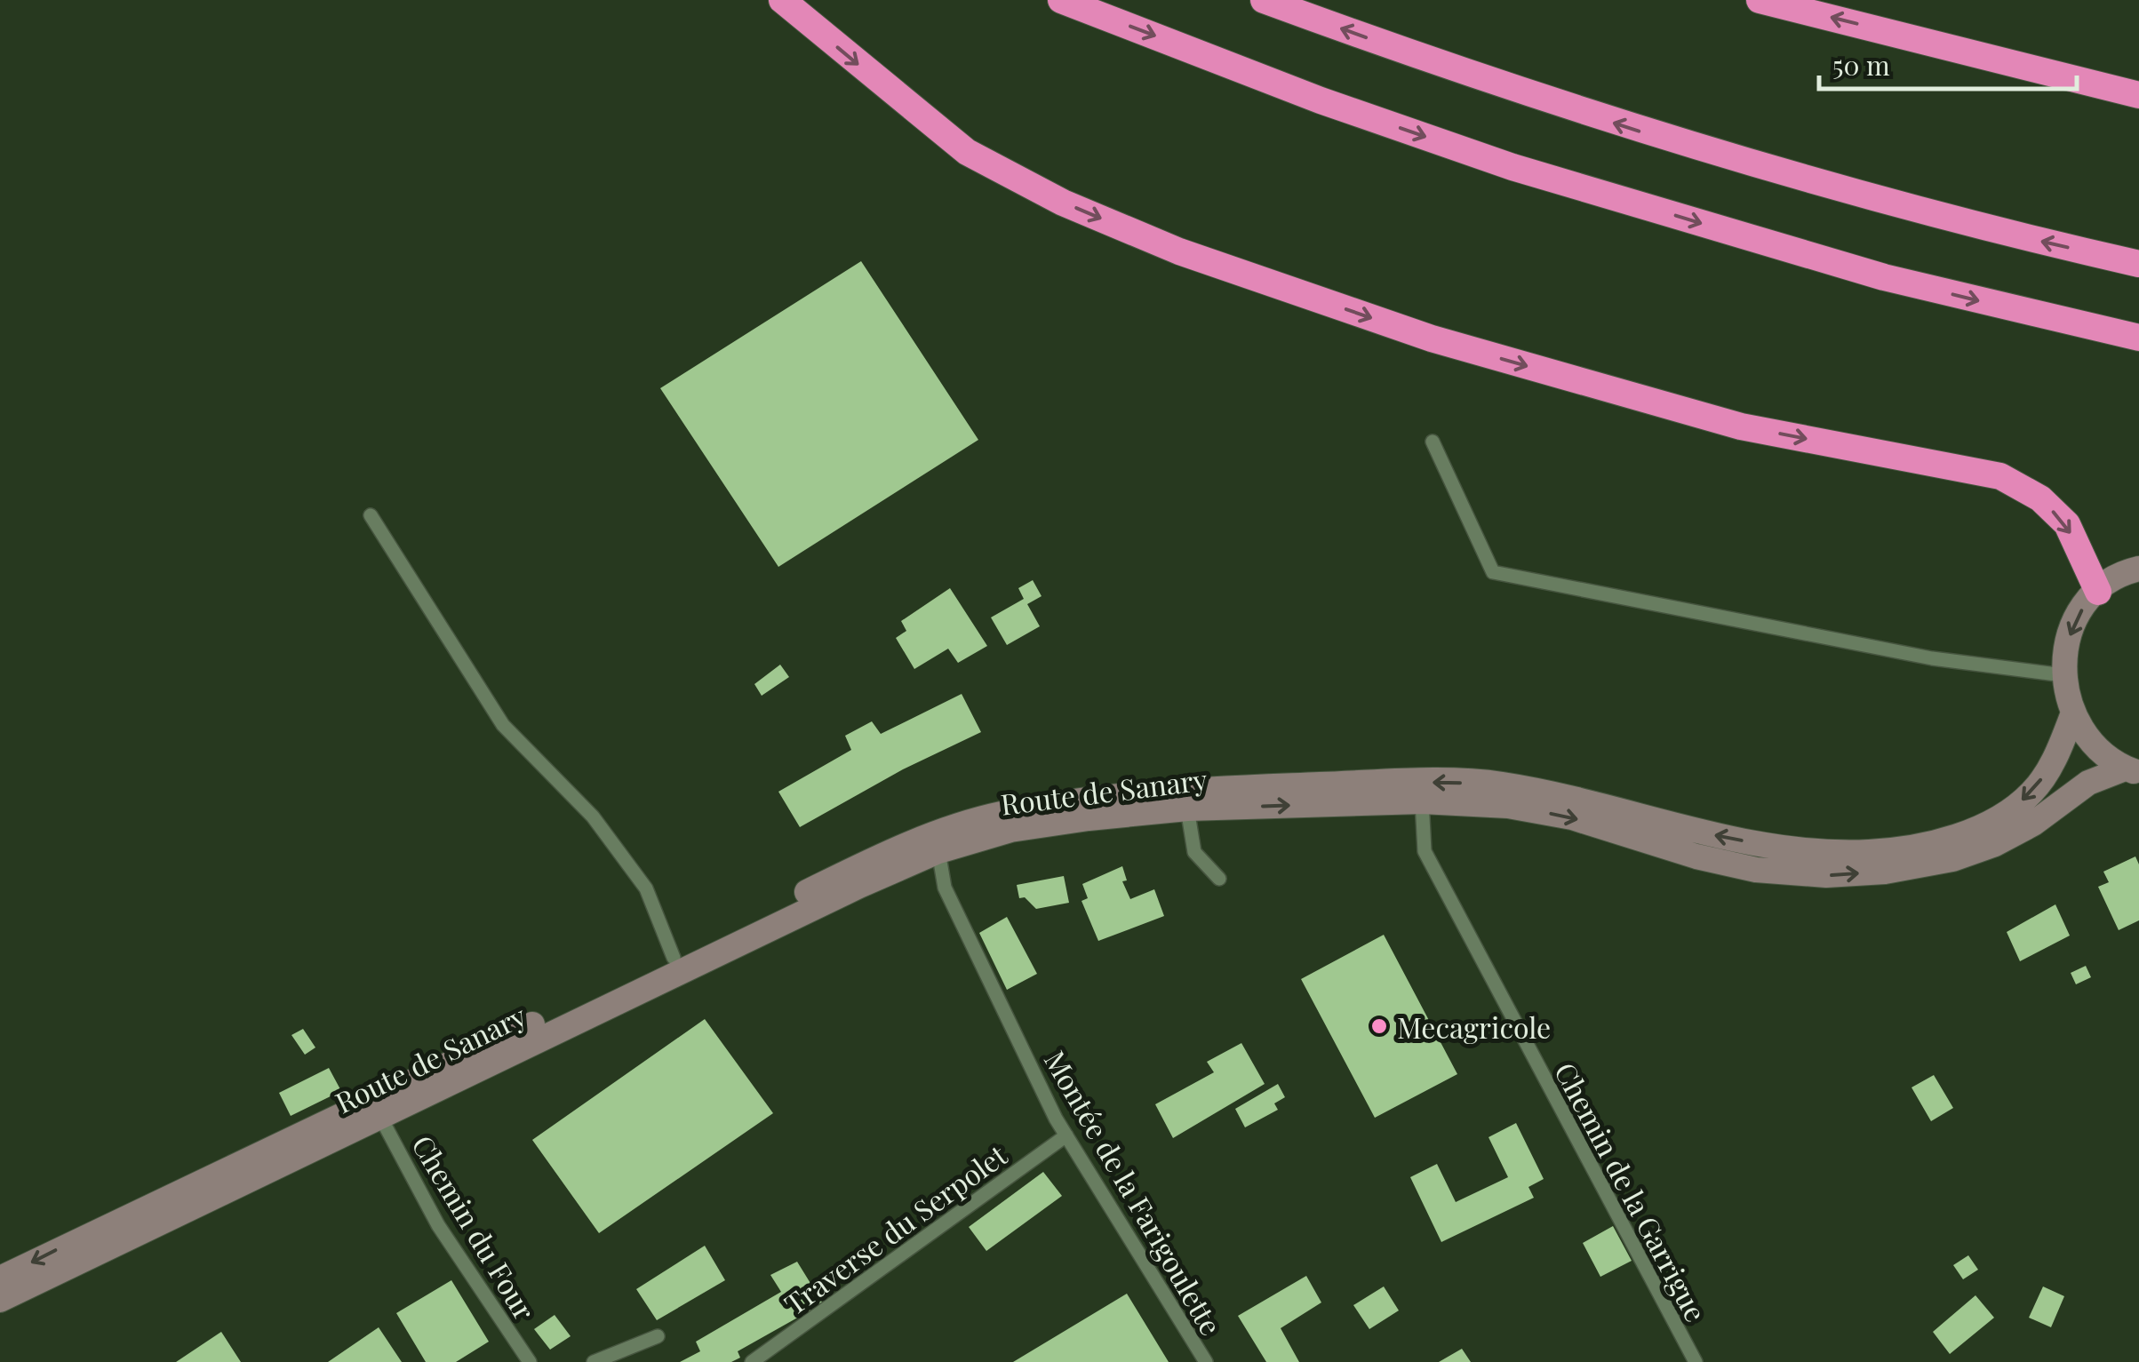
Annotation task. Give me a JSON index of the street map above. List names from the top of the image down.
{
  "streets": {
    "main road": ["Route de Sanary"],
    "lane": [
      "Chemin de la Garrigue",
      "Montée de la Farigoulette",
      "Chemin du Four",
      "Traverse du Serpolet"
    ]
  },
  "crossings": [
    ["Route de Sanary", "Chemin de la Garrigue"],
    ["Route de Sanary", "Montée de la Farigoulette"],
    ["Route de Sanary", "Chemin du Four"],
    ["Montée de la Farigoulette", "Traverse du Serpolet"]
  ],
  "places": ["Mecagricole"],
  "scale_bar": "50 m"
}
